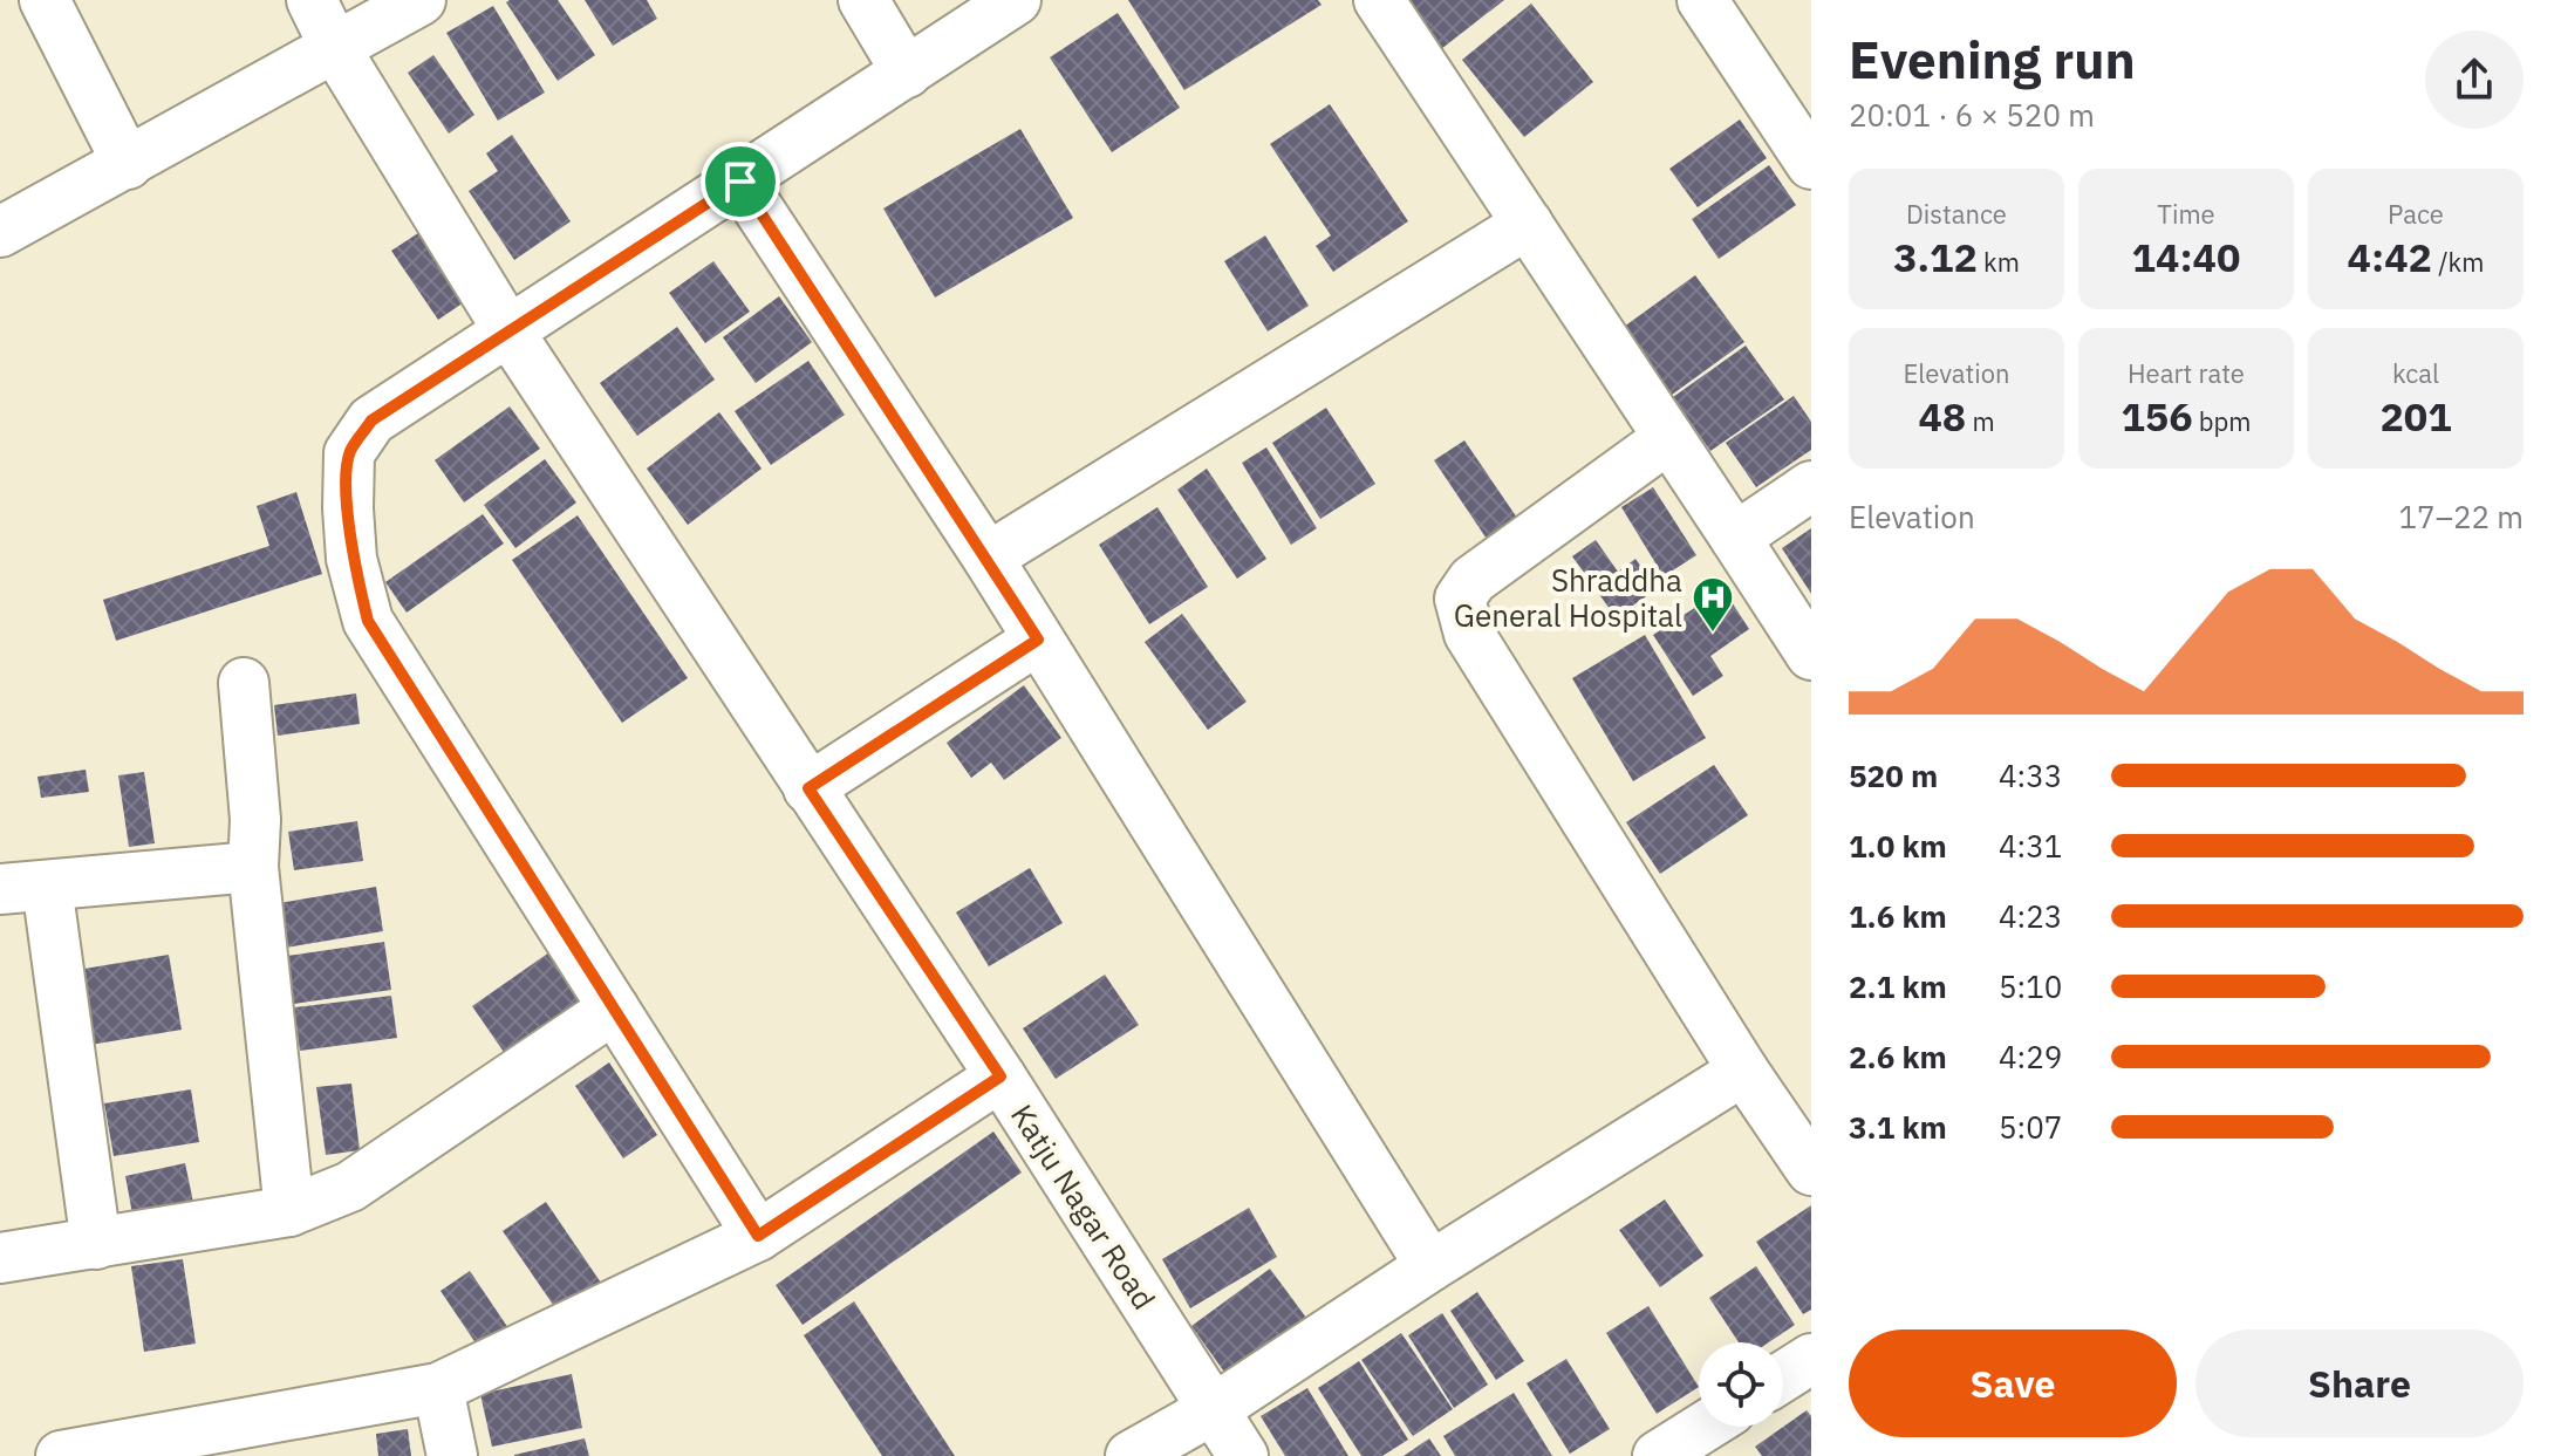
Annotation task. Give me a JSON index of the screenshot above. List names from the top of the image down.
{
  "streets": {
    "street": ["Katju Nagar Road"]
  },
  "places": {
    "hospital": ["Shraddha General Hospital"]
  },
  "page": {
    "heading": ["Evening run", "20:01 · 6 × 520 m"],
    "stats": [
      ["Distance", "3.12 km"],
      ["Time", "14:40"],
      ["Pace", "4:42 /km"],
      ["Elevation", "48 m"],
      ["Heart rate", "156 bpm"],
      ["kcal", "201"]
    ],
    "chart": ["Elevation", "17–22 m"],
    "list": [
      {
        "name": "520 m",
        "note": "4:33"
      },
      {
        "name": "1.0 km",
        "note": "4:31"
      },
      {
        "name": "1.6 km",
        "note": "4:23"
      },
      {
        "name": "2.1 km",
        "note": "5:10"
      },
      {
        "name": "2.6 km",
        "note": "4:29"
      },
      {
        "name": "3.1 km",
        "note": "5:07"
      }
    ],
    "buttons": ["Save", "Share"]
  }
}
